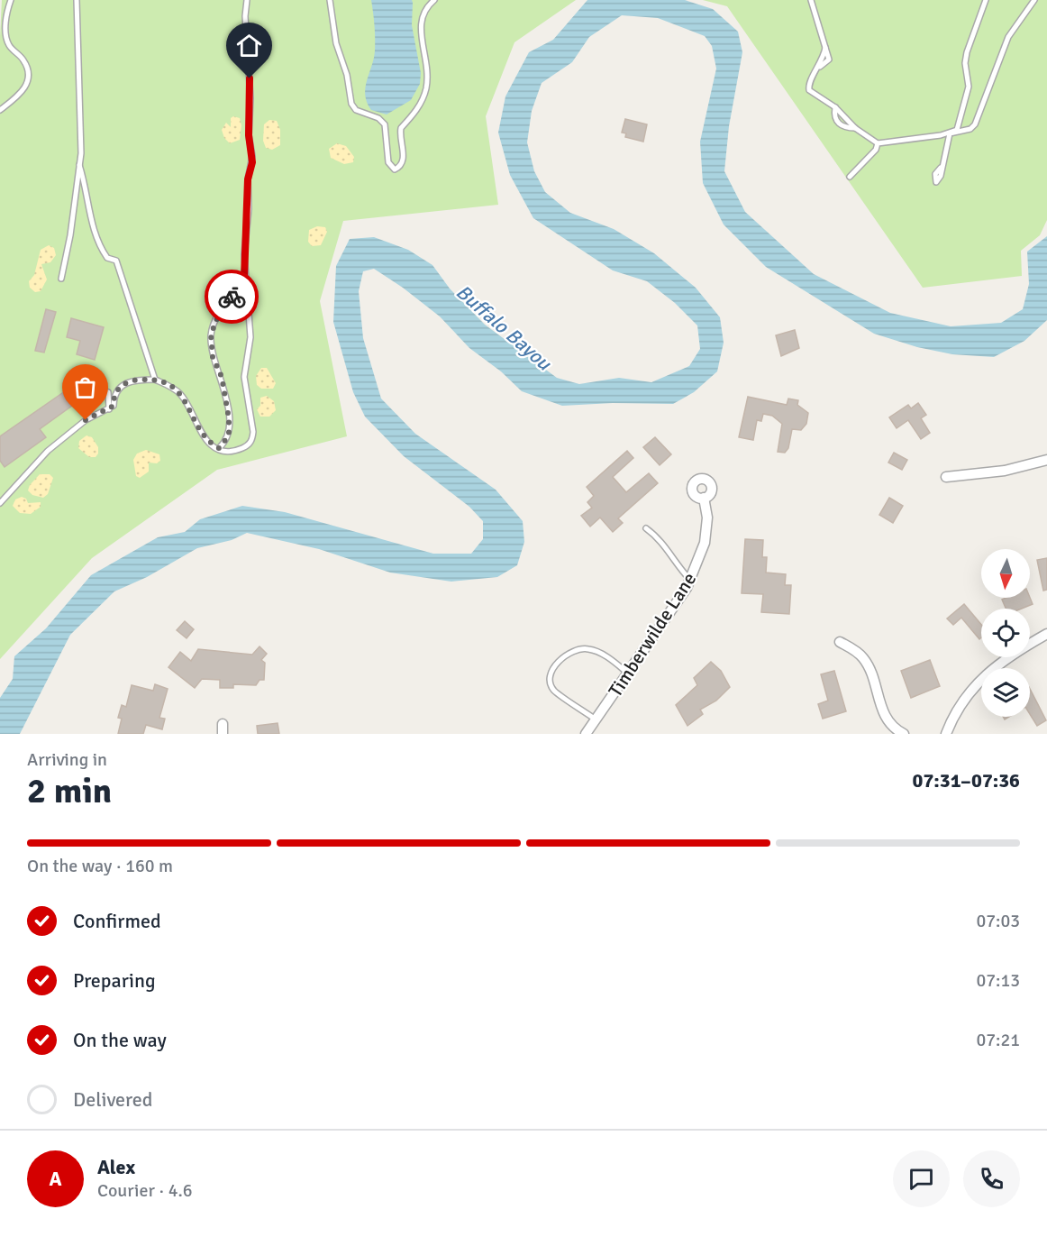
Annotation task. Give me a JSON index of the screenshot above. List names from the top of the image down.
{
  "streets": {
    "street": ["Timberwilde Lane"]
  },
  "water": ["Buffalo Bayou"],
  "north": "bottom",
  "page": {
    "heading": ["2 min", "Arriving in", "07:31–07:36"],
    "panel": ["Alex", "Courier · 4.6"],
    "bar": "On the way · 160 m",
    "list": [
      ["Confirmed", "07:03"],
      ["Preparing", "07:13"],
      ["On the way", "07:21"],
      "Delivered"
    ],
    "round": "A"
  }
}
